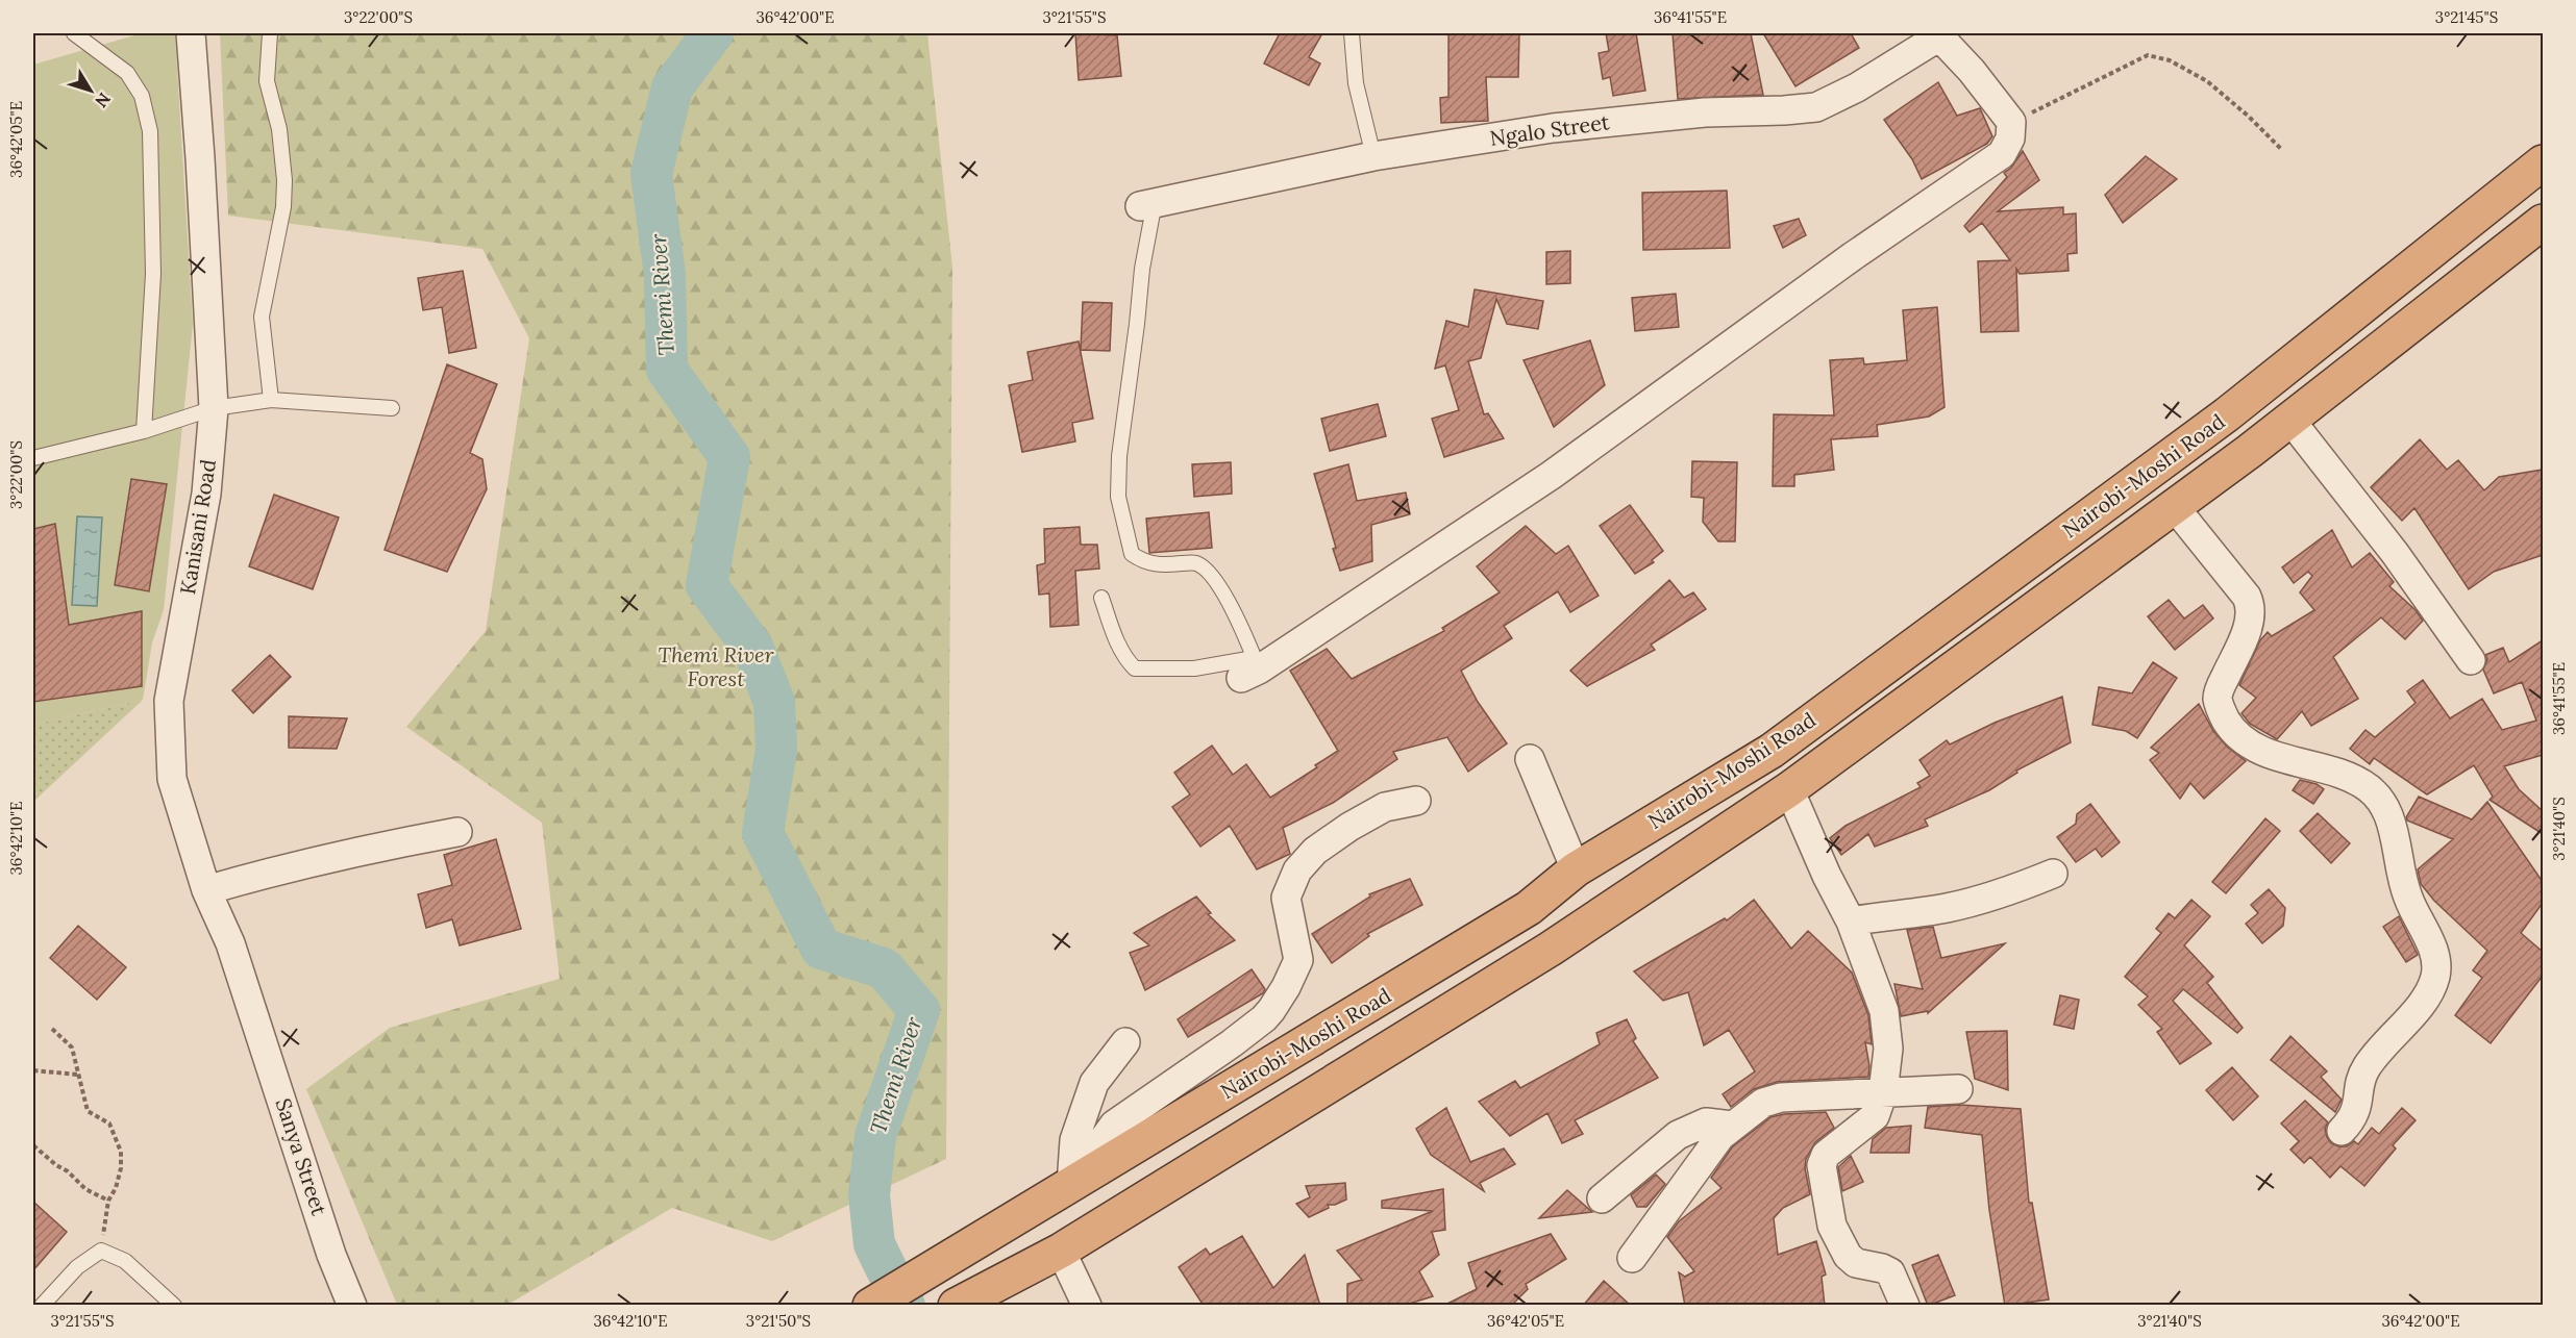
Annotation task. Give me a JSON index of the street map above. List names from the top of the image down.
{
  "streets": {
    "highway": ["Nairobi-Moshi Road"],
    "street": ["Ngalo Street", "Kanisani Road", "Sanya Street"]
  },
  "crossings": [
    ["Kanisani Road", "Sanya Street"]
  ],
  "water": ["Themi River"],
  "parks": ["Themi River Forest"],
  "north": "bottom right",
  "coordinates": [
    "3°22'00\"S",
    "36°42'00\"E",
    "3°21'55\"S",
    "36°41'55\"E",
    "3°21'45\"S",
    "36°42'05\"E",
    "3°21'40\"S",
    "36°42'10\"E",
    "3°21'50\"S"
  ]
}
